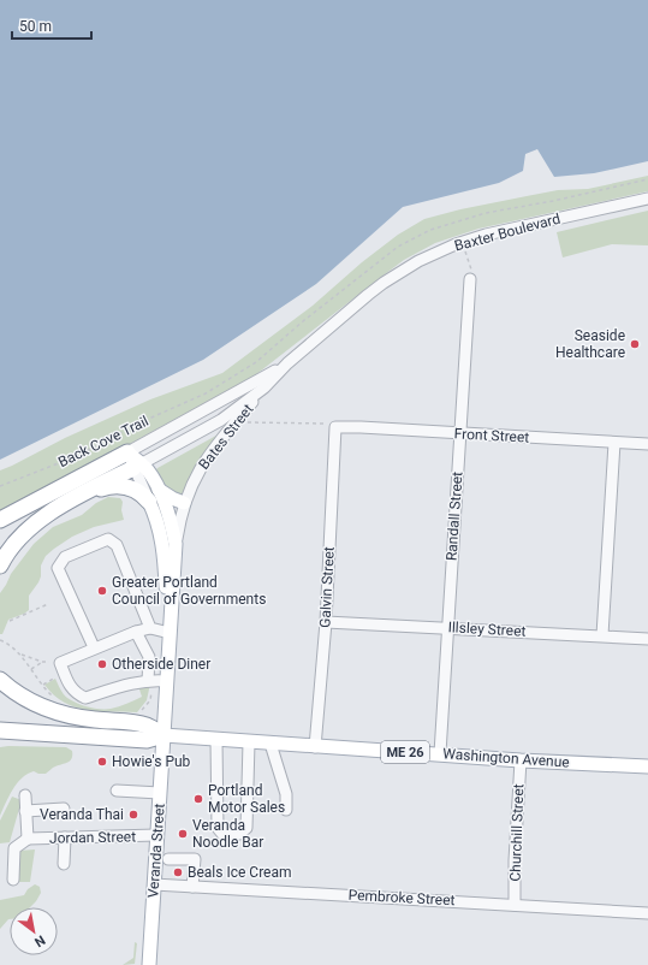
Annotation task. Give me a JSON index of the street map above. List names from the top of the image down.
{
  "streets": {
    "highway": ["ME 26"],
    "main road": ["Bates Street", "Washington Avenue", "Veranda Street"],
    "street": [
      "Baxter Boulevard",
      "Front Street",
      "Randall Street",
      "Galvin Street",
      "Illsley Street",
      "Churchill Street",
      "Jordan Street",
      "Pembroke Street"
    ],
    "path": ["Back Cove Trail"]
  },
  "crossings": [
    ["Baxter Boulevard", "Bates Street"],
    ["Front Street", "Randall Street"],
    ["Front Street", "Galvin Street"],
    ["Bates Street", "ME 26"],
    ["Bates Street", "Washington Avenue"],
    ["Bates Street", "Veranda Street"],
    ["Randall Street", "Illsley Street"],
    ["Randall Street", "Washington Avenue"],
    ["Galvin Street", "Illsley Street"],
    ["Galvin Street", "Washington Avenue"],
    ["ME 26", "Washington Avenue"],
    ["ME 26", "Veranda Street"],
    ["Washington Avenue", "Churchill Street"],
    ["Washington Avenue", "Veranda Street"],
    ["Churchill Street", "Pembroke Street"],
    ["Jordan Street", "Veranda Street"],
    ["Veranda Street", "Pembroke Street"]
  ],
  "places": [
    "Seaside Healthcare",
    "Greater Portland Council of Governments",
    "Otherside Diner",
    "Howie's Pub",
    "Portland Motor Sales",
    "Veranda Thai",
    "Veranda Noodle Bar",
    "Beals Ice Cream"
  ],
  "scale_bar": "50 m",
  "north": "bottom right"
}
